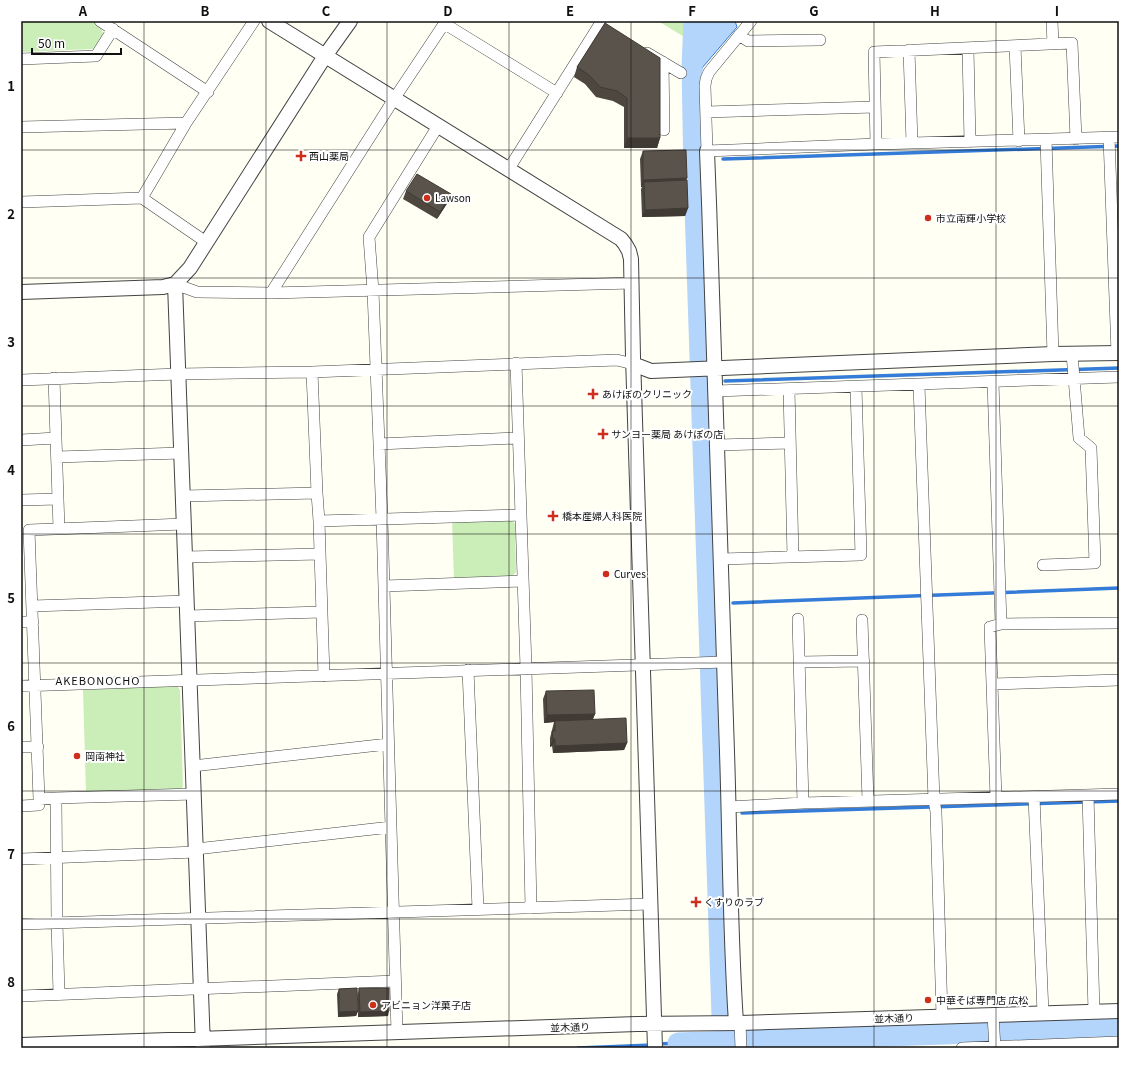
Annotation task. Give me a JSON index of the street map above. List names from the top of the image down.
{
  "streets": {
    "street": ["並木通り"]
  },
  "districts": ["AKEBONOCHO"],
  "places": {
    "health": [
      "西山薬局",
      "あけぼのクリニック",
      "サンヨー薬局 あけぼの店",
      "橋本産婦人科医院",
      "くすりのラブ"
    ],
    "other": [
      "Lawson",
      "市立南輝小学校",
      "Curves",
      "岡南神社",
      "中華そば専門店 広松",
      "アビニョン洋菓子店"
    ]
  },
  "scale_bar": "50 m",
  "grid": {
    "columns": [
      "A",
      "B",
      "C",
      "D",
      "E",
      "F",
      "G",
      "H",
      "I"
    ],
    "rows": [
      "1",
      "2",
      "3",
      "4",
      "5",
      "6",
      "7",
      "8"
    ]
  }
}
